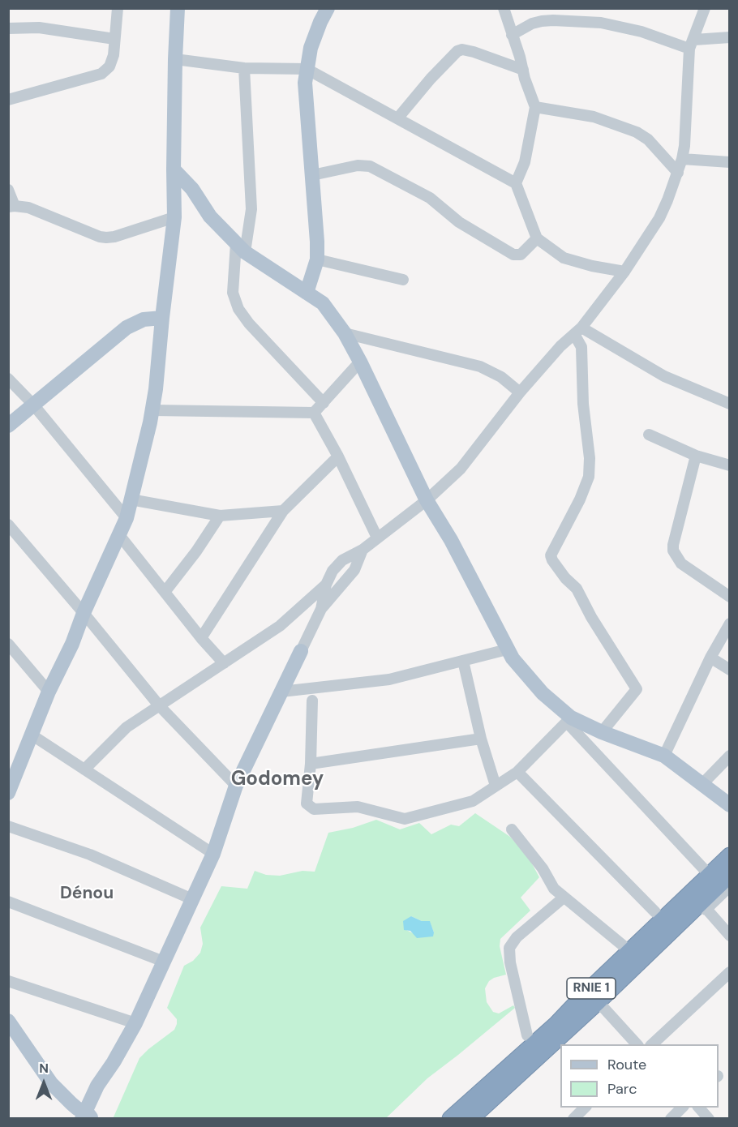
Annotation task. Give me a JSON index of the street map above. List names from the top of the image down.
{
  "streets": {
    "highway": ["RNIE 1"]
  },
  "districts": ["Godomey", "Dénou"],
  "legend": ["Route", "Parc"],
  "north": "top"
}
